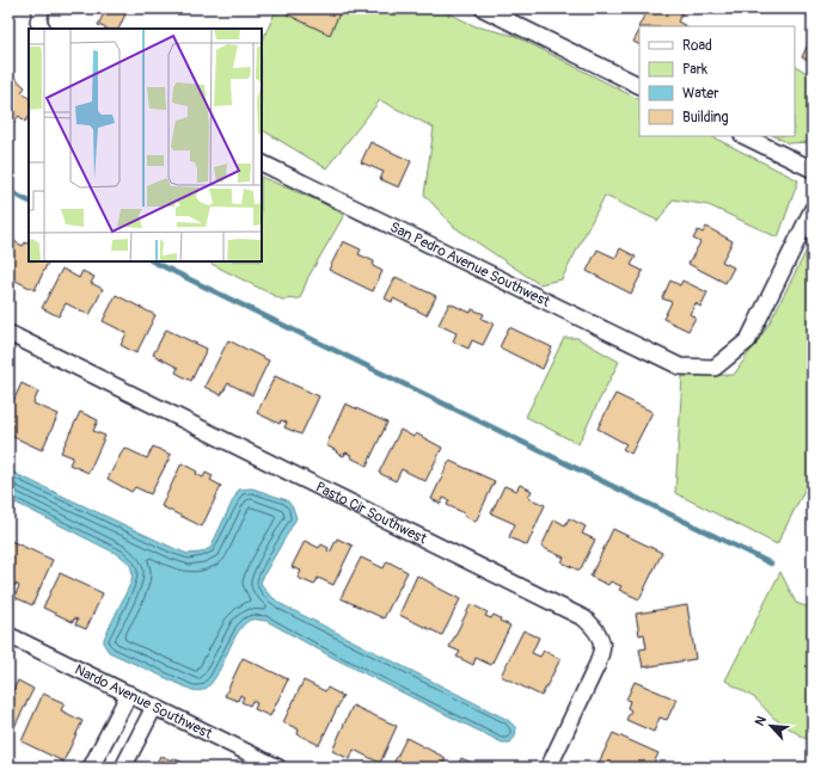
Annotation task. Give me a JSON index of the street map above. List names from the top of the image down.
{
  "streets": {
    "street": ["San Pedro Avenue Southwest", "Pasto Cir Southwest", "Nardo Avenue Southwest"]
  },
  "legend": [
    "Road",
    "Park",
    "Water",
    "Building"
  ],
  "north": "top left"
}
